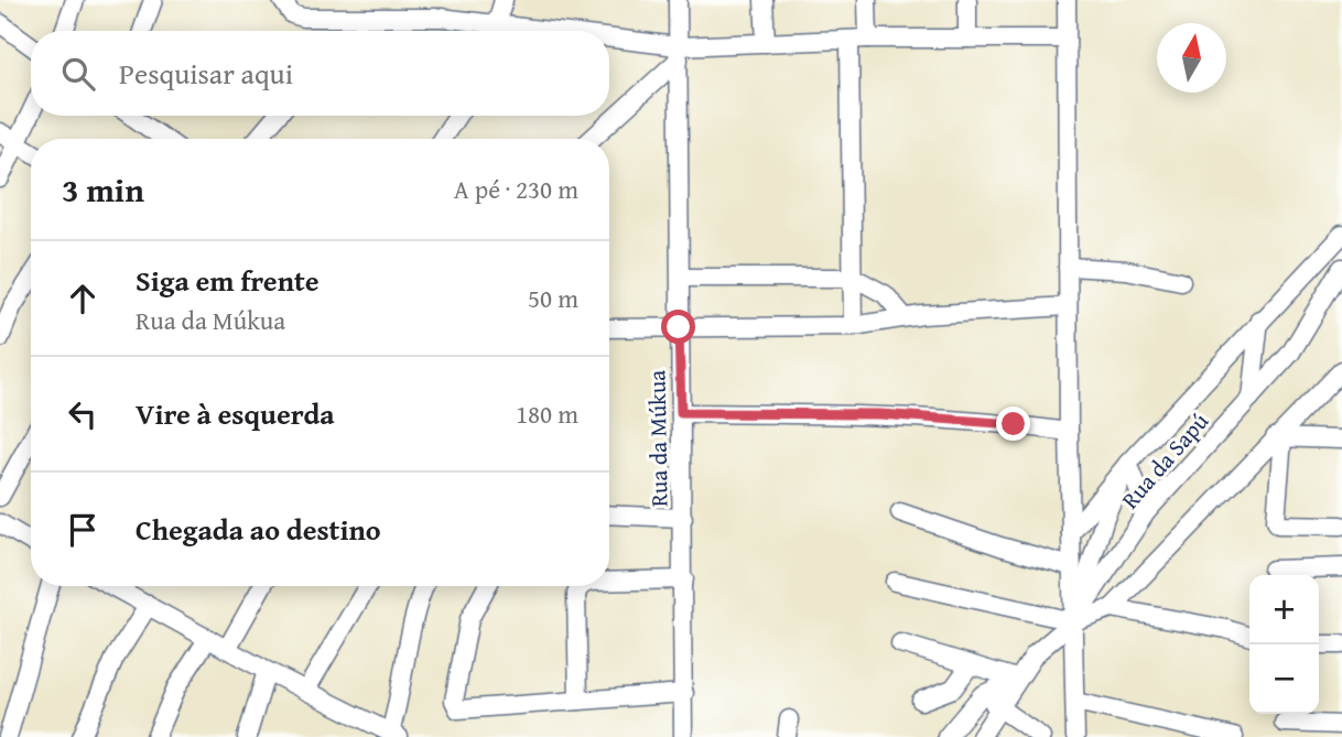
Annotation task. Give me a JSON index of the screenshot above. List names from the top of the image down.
{
  "streets": {
    "street": ["Rua da Múkua", "Rua da Sapú"]
  },
  "north": "top",
  "page": {
    "search": "Pesquisar aqui",
    "heading": ["3 min", "A pé · 230 m"],
    "list": [
      ["Siga em frente", "Rua da Múkua", "50 m"],
      ["Vire à esquerda", "180 m"],
      "Chegada ao destino"
    ],
    "map_buttons": ["+", "−"]
  }
}
